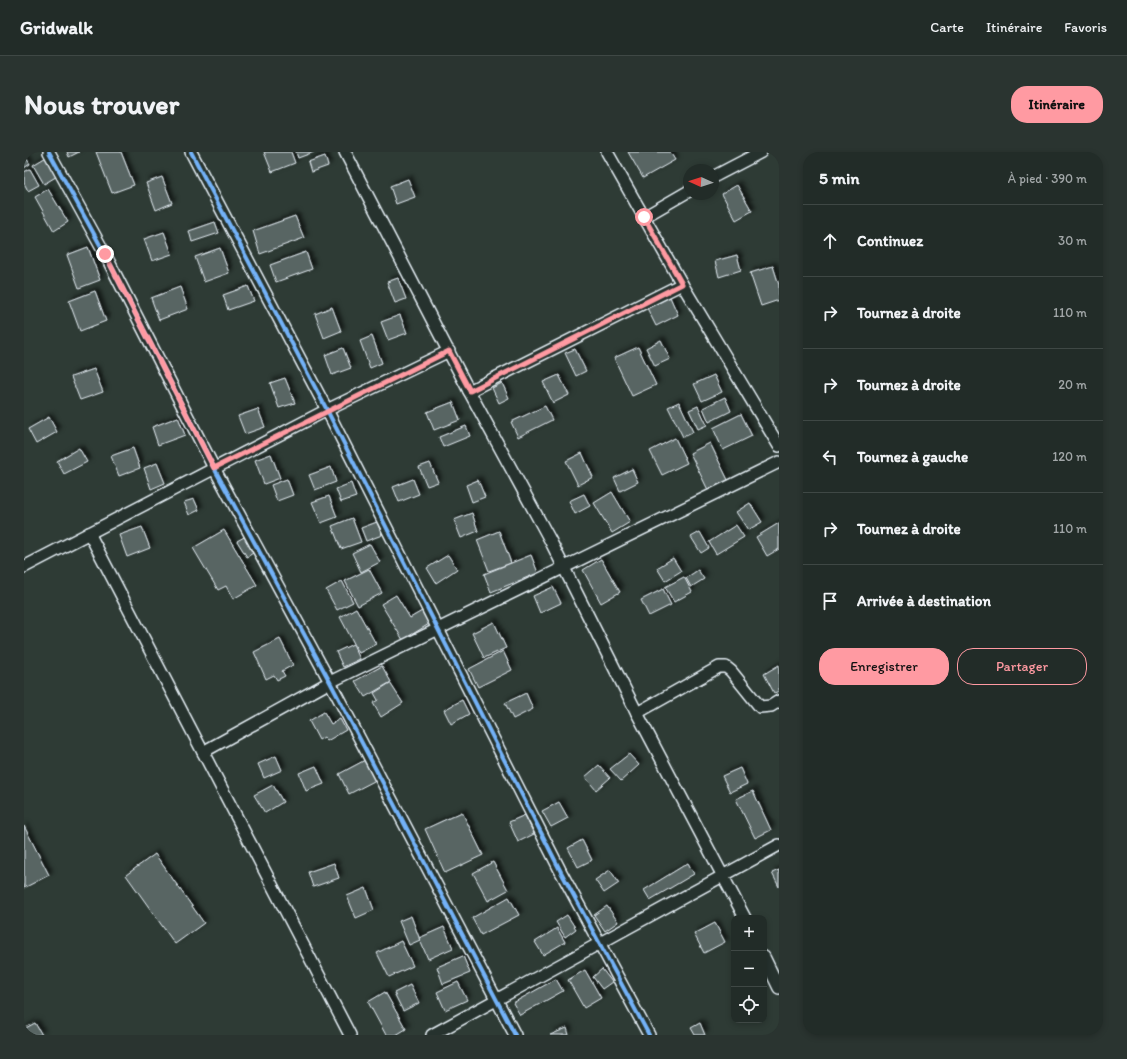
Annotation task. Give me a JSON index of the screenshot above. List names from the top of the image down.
{
  "north": "left",
  "page": {
    "header": "Gridwalk",
    "nav": ["Carte", "Itinéraire", "Favoris"],
    "buttons": [
      "Itinéraire",
      ["Enregistrer", "Partager"]
    ],
    "title": "Nous trouver",
    "heading": ["5 min", "À pied · 390 m"],
    "list": [
      ["Continuez", "30 m"],
      ["Tournez à droite", "110 m"],
      ["Tournez à droite", "20 m"],
      ["Tournez à gauche", "120 m"],
      ["Tournez à droite", "110 m"],
      "Arrivée à destination"
    ],
    "map_buttons": ["+", "−"]
  }
}
